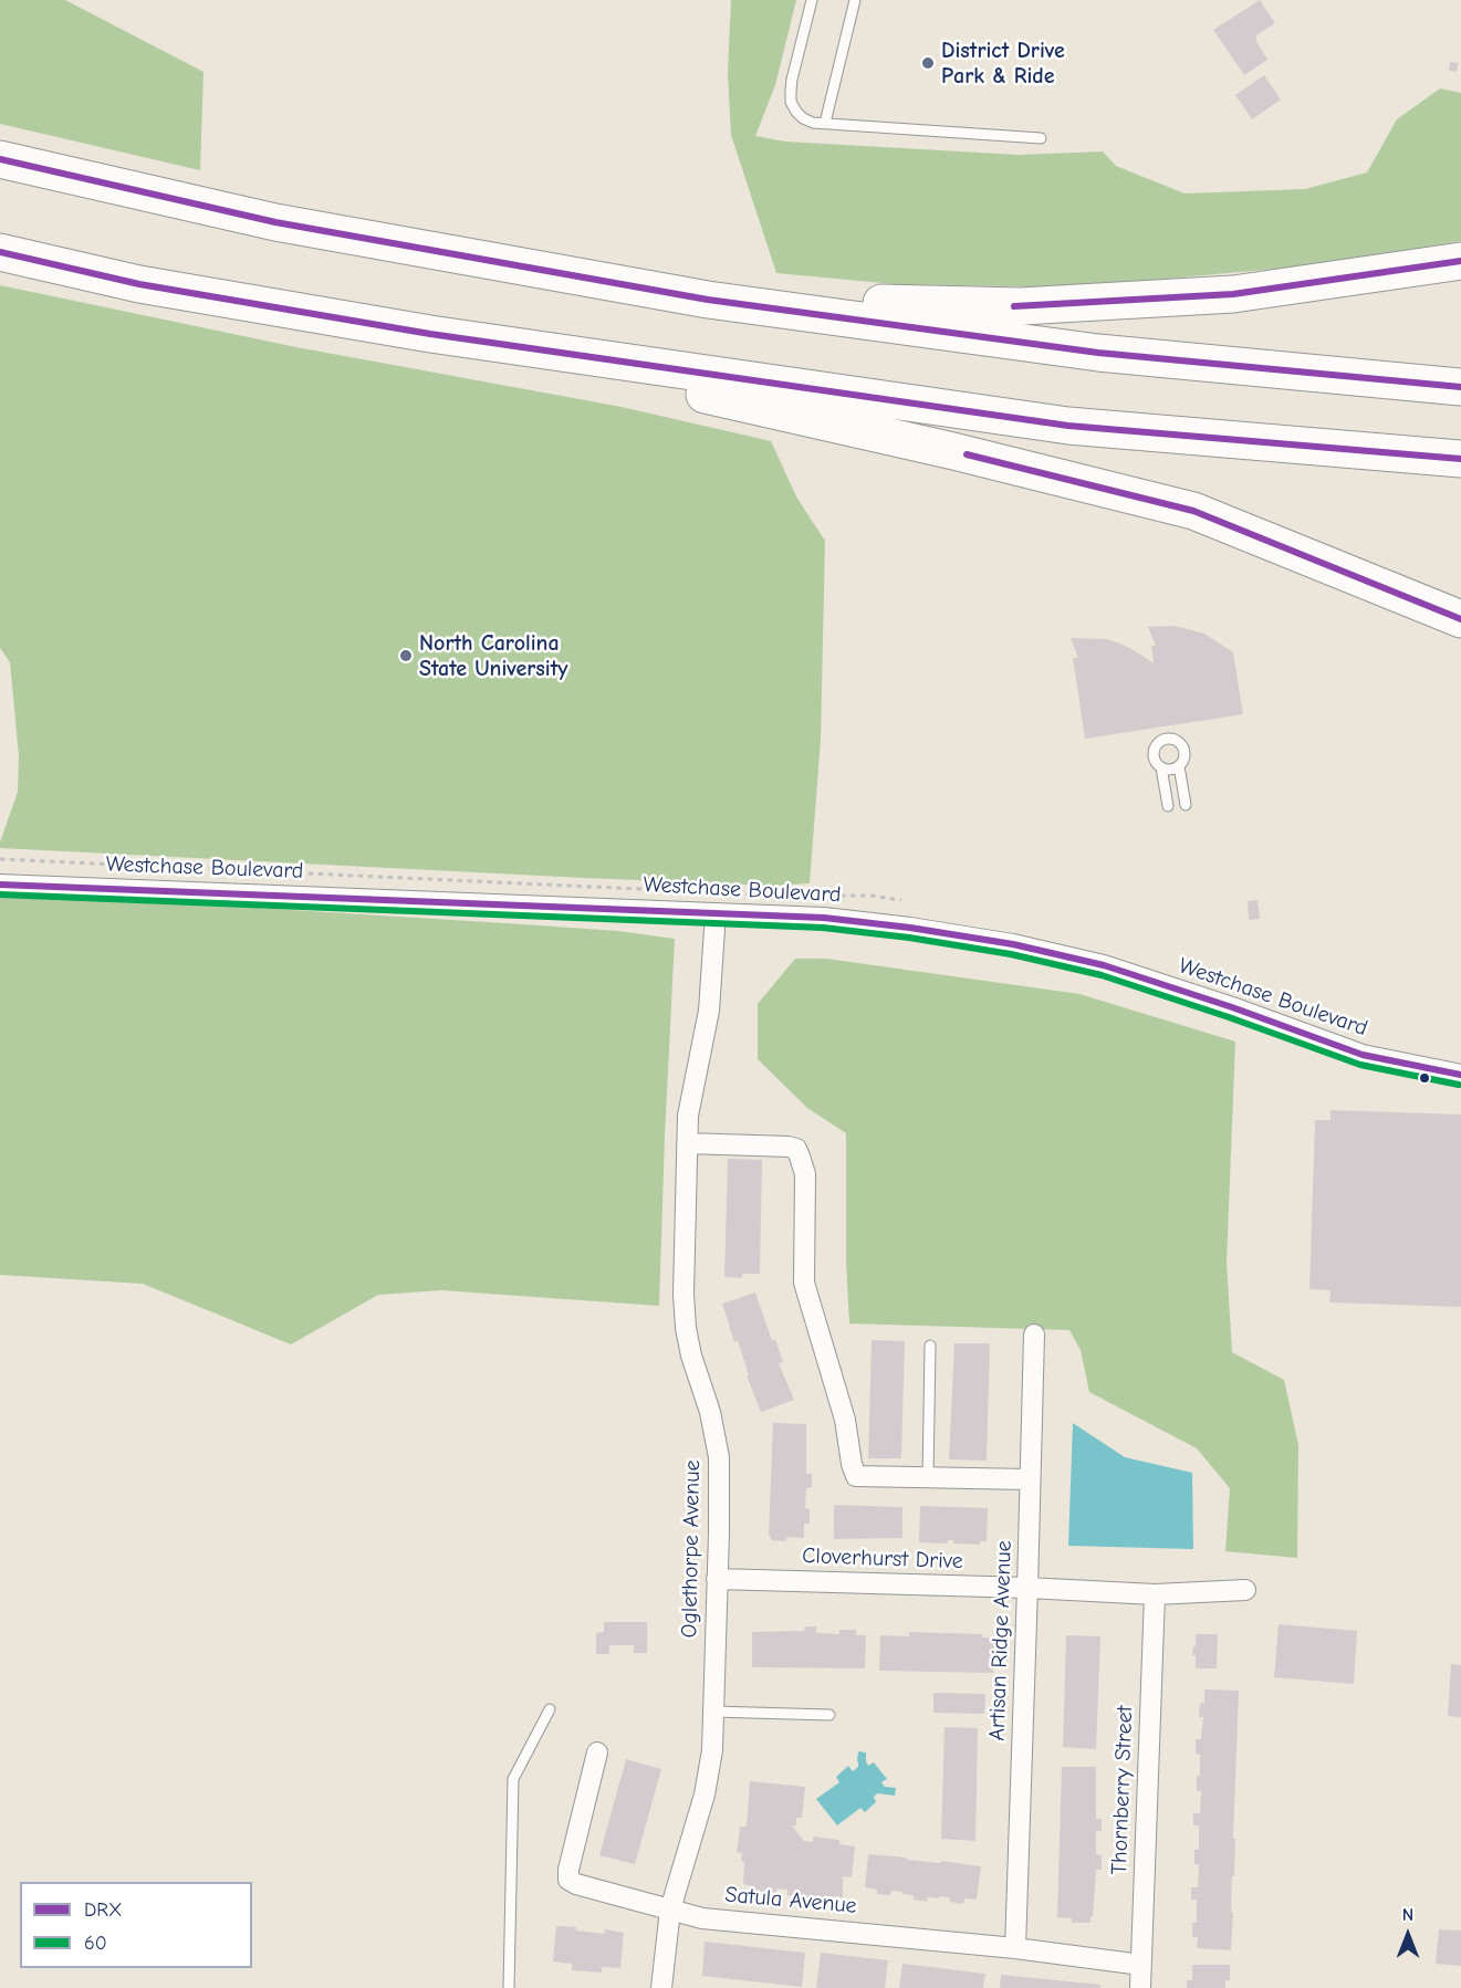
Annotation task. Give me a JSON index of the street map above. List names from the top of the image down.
{
  "streets": {
    "street": [
      "Westchase Boulevard",
      "Oglethorpe Avenue",
      "Cloverhurst Drive",
      "Artisan Ridge Avenue",
      "Thornberry Street",
      "Satula Avenue"
    ]
  },
  "crossings": [
    ["Westchase Boulevard", "Oglethorpe Avenue"],
    ["Oglethorpe Avenue", "Cloverhurst Drive"],
    ["Oglethorpe Avenue", "Satula Avenue"],
    ["Cloverhurst Drive", "Artisan Ridge Avenue"],
    ["Cloverhurst Drive", "Thornberry Street"],
    ["Artisan Ridge Avenue", "Satula Avenue"],
    ["Thornberry Street", "Satula Avenue"]
  ],
  "places": ["District Drive Park & Ride", "North Carolina State University"],
  "lines": ["transit line DRX", "transit line 60"],
  "legend": ["DRX", "60"],
  "north": "top"
}
